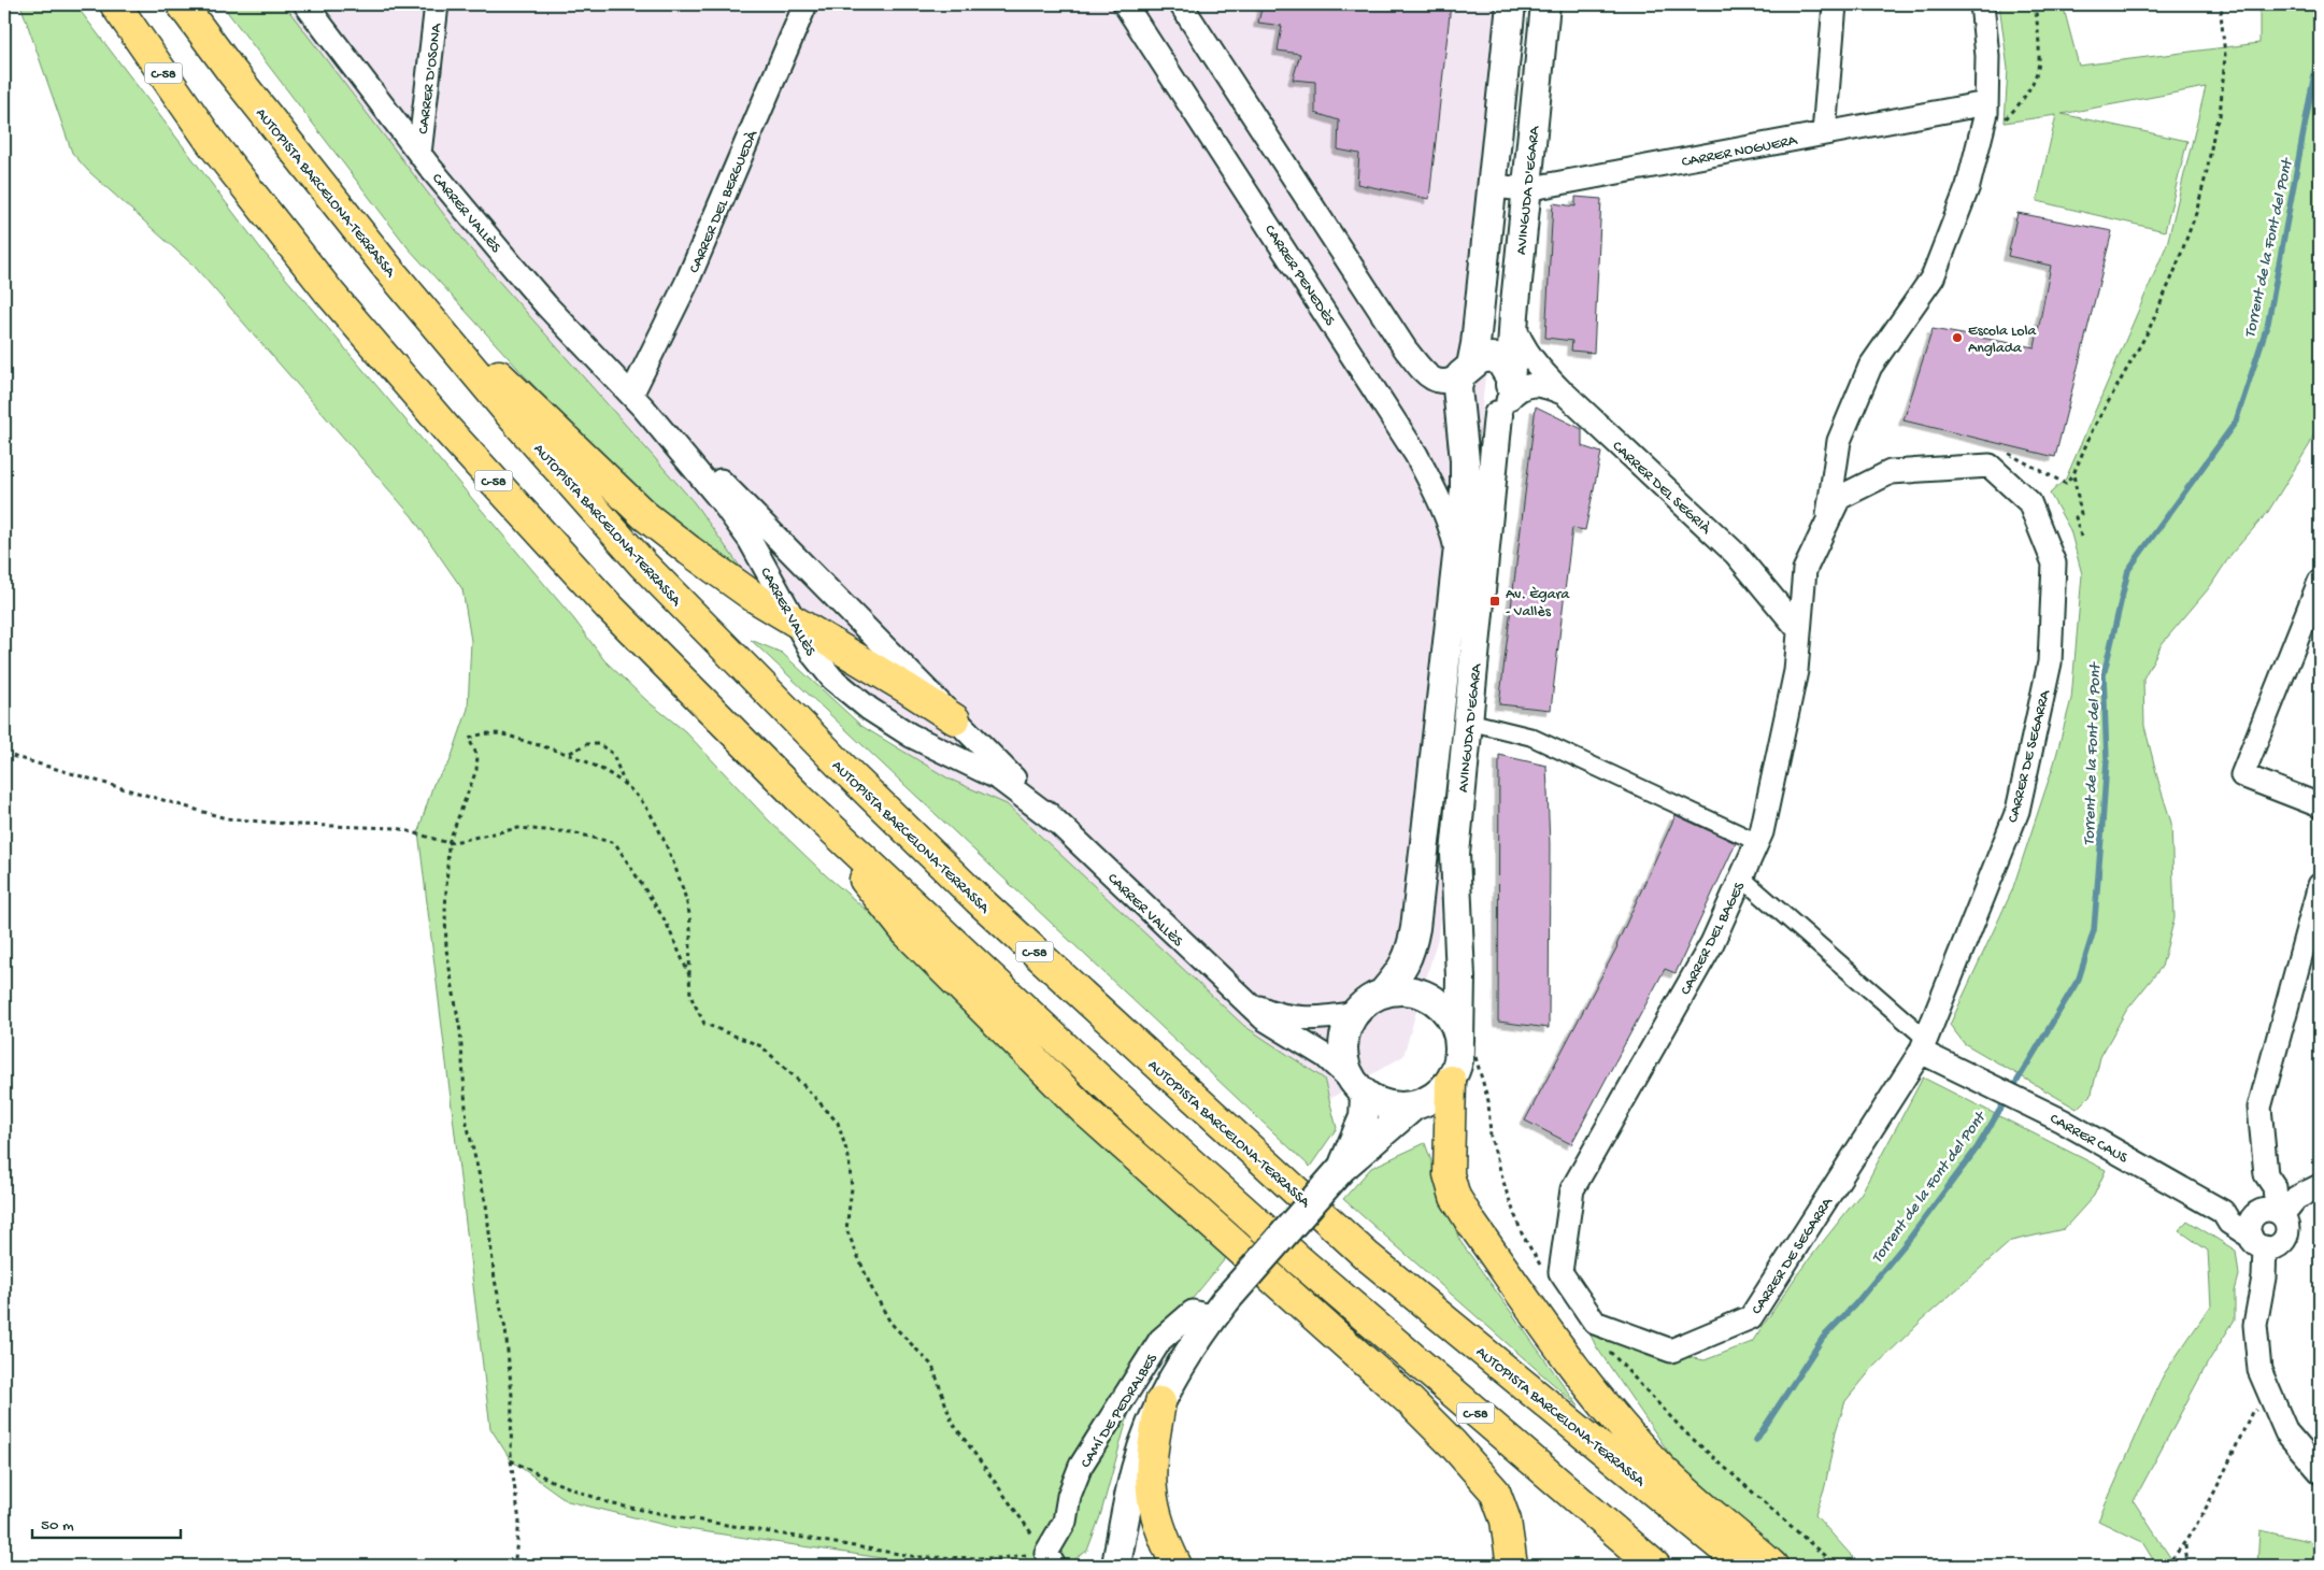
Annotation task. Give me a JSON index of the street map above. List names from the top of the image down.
{
  "streets": {
    "highway": ["C-58", "AUTOPISTA BARCELONA-TERRASSA"],
    "street": [
      "CARRER D'OSONA",
      "CARRER NOGUERA",
      "AVINGUDA D'EGARA",
      "CARRER DEL BERGUEDÀ",
      "CARRER VALLÈS",
      "CARRER PENEDÈS",
      "CARRER DEL SEGRIÀ",
      "CARRER DE SEGARRA",
      "CARRER DEL BAGES",
      "CARRER CAUS",
      "CAMÍ DE PEDRALBES"
    ]
  },
  "crossings": [
    ["CARRER D'OSONA", "CARRER VALLÈS"],
    ["CARRER NOGUERA", "AVINGUDA D'EGARA"],
    ["CARRER NOGUERA", "CARRER DEL BAGES"],
    ["AVINGUDA D'EGARA", "CARRER VALLÈS"],
    ["AVINGUDA D'EGARA", "CARRER PENEDÈS"],
    ["AVINGUDA D'EGARA", "CARRER DEL SEGRIÀ"],
    ["CARRER DEL BERGUEDÀ", "CARRER VALLÈS"],
    ["CARRER DEL SEGRIÀ", "CARRER DEL BAGES"],
    ["CARRER DE SEGARRA", "CARRER DEL BAGES"],
    ["CARRER DE SEGARRA", "CARRER CAUS"]
  ],
  "water": ["Torrent de la Font del Pont"],
  "places": {
    "other": ["Escola Lola Anglada"],
    "transit": ["Av. Ègara - Vallès"]
  },
  "scale_bar": "50 m"
}
